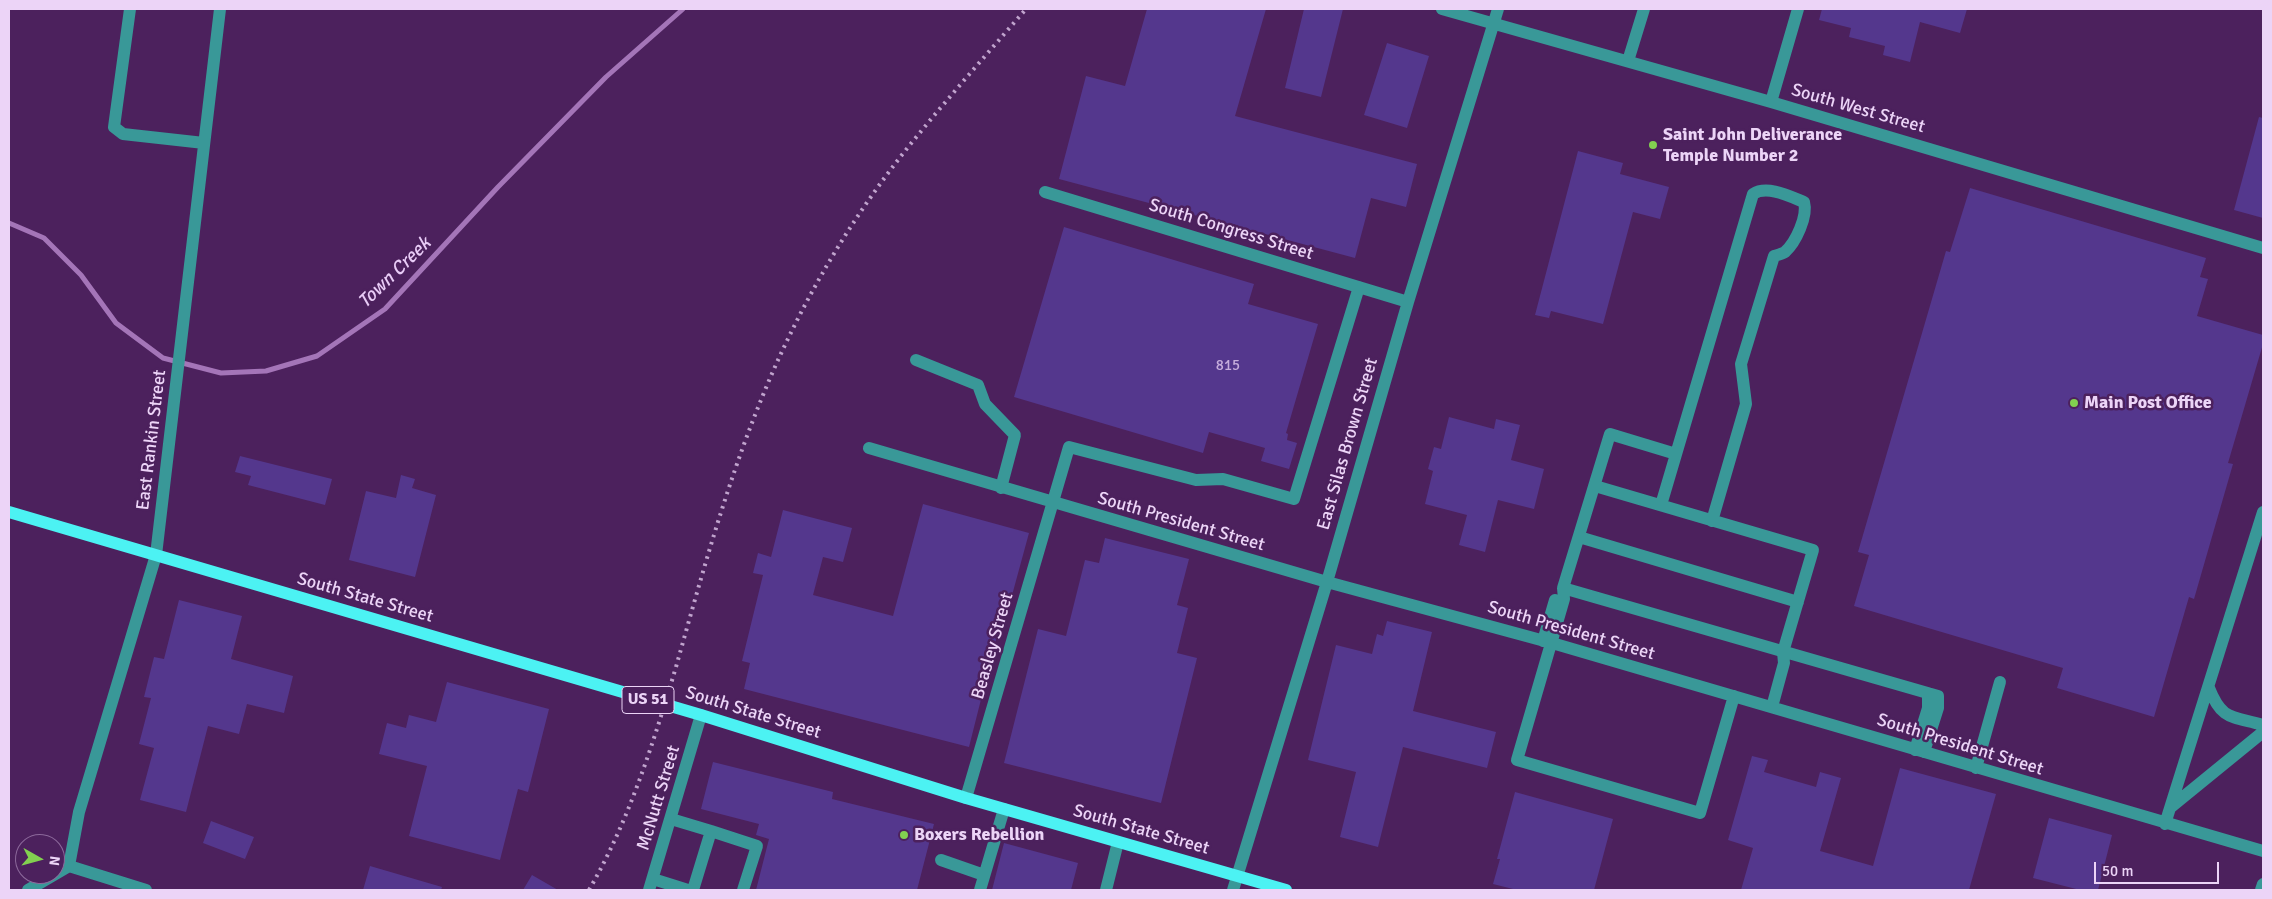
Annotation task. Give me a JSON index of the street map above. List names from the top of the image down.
{
  "streets": {
    "main road": ["South State Street", "US 51"],
    "street": [
      "South West Street",
      "South Congress Street",
      "East Rankin Street",
      "East Silas Brown Street",
      "South President Street",
      "Beasley Street",
      "McNutt Street"
    ]
  },
  "crossings": [
    ["South West Street", "East Silas Brown Street"],
    ["South Congress Street", "East Silas Brown Street"],
    ["South Congress Street", "Beasley Street"],
    ["East Rankin Street", "South State Street"],
    ["East Silas Brown Street", "South President Street"],
    ["East Silas Brown Street", "South State Street"],
    ["South President Street", "Beasley Street"],
    ["South State Street", "Beasley Street"],
    ["South State Street", "McNutt Street"]
  ],
  "water": ["Town Creek"],
  "places": ["Saint John Deliverance Temple Number 2", "Main Post Office", "Boxers Rebellion"],
  "house_numbers": ["815"],
  "scale_bar": "50 m",
  "north": "right"
}
